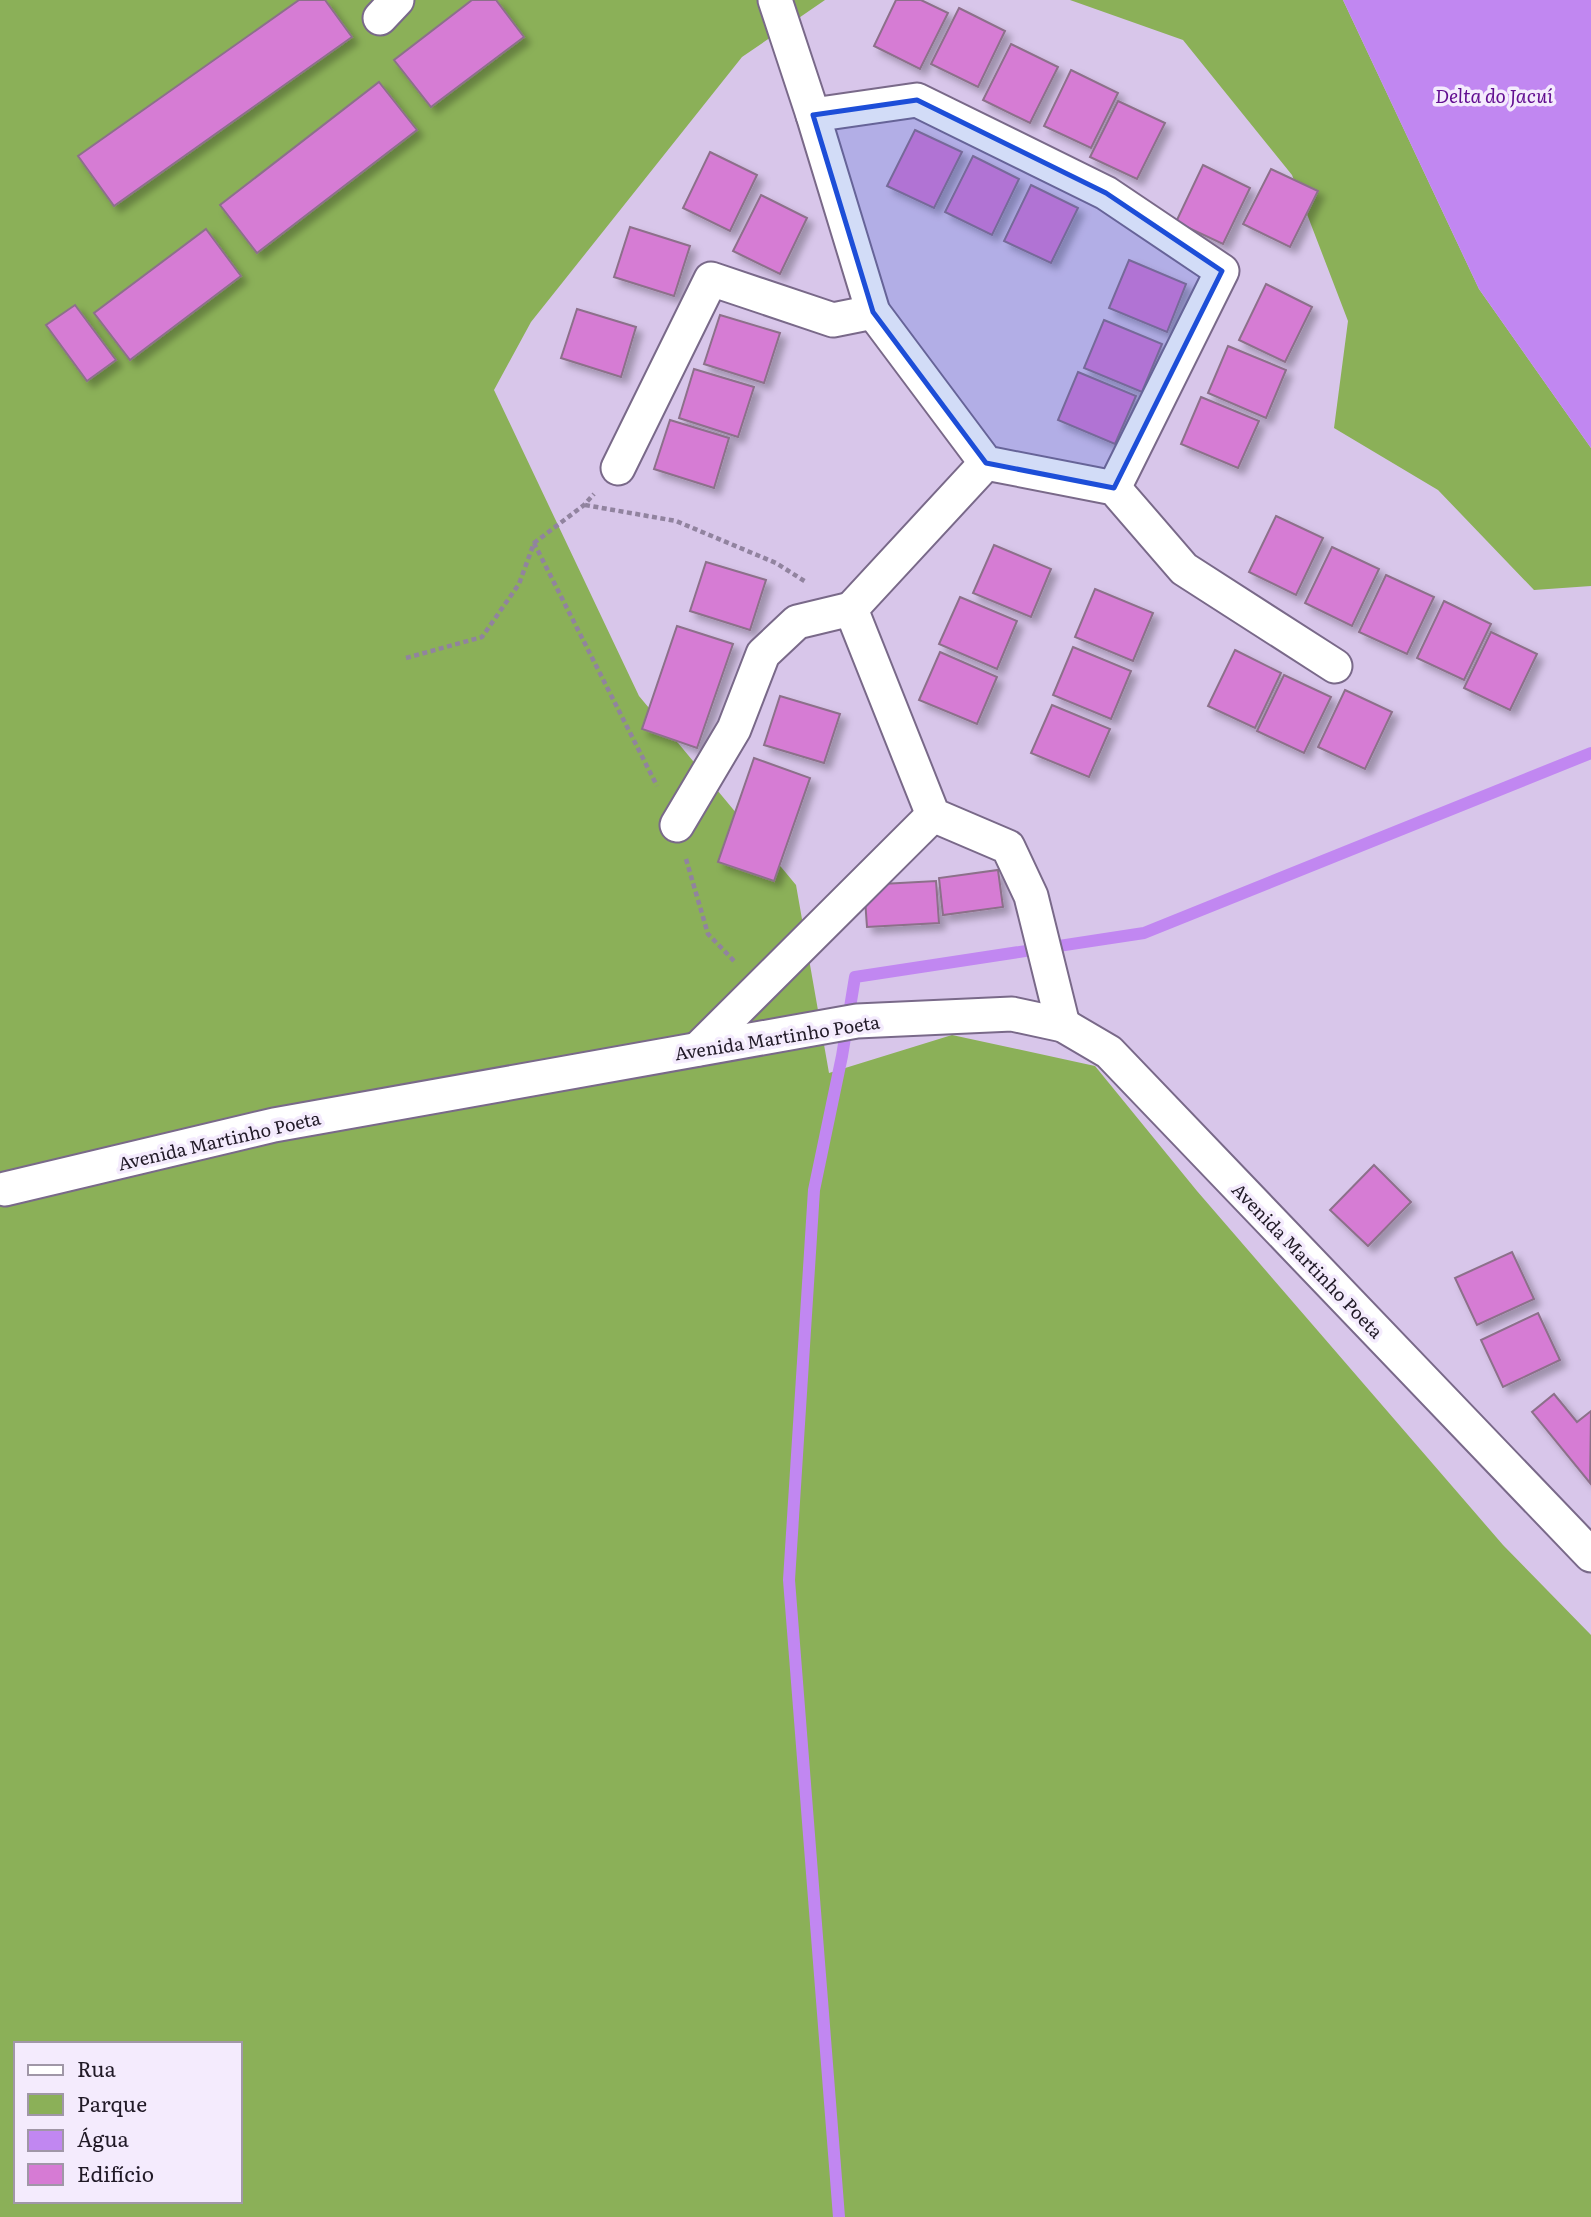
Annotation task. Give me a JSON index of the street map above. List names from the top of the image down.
{
  "streets": {
    "street": ["Avenida Martinho Poeta"]
  },
  "water": ["Delta do Jacuí"],
  "legend": [
    "Rua",
    "Parque",
    "Água",
    "Edifício"
  ]
}
